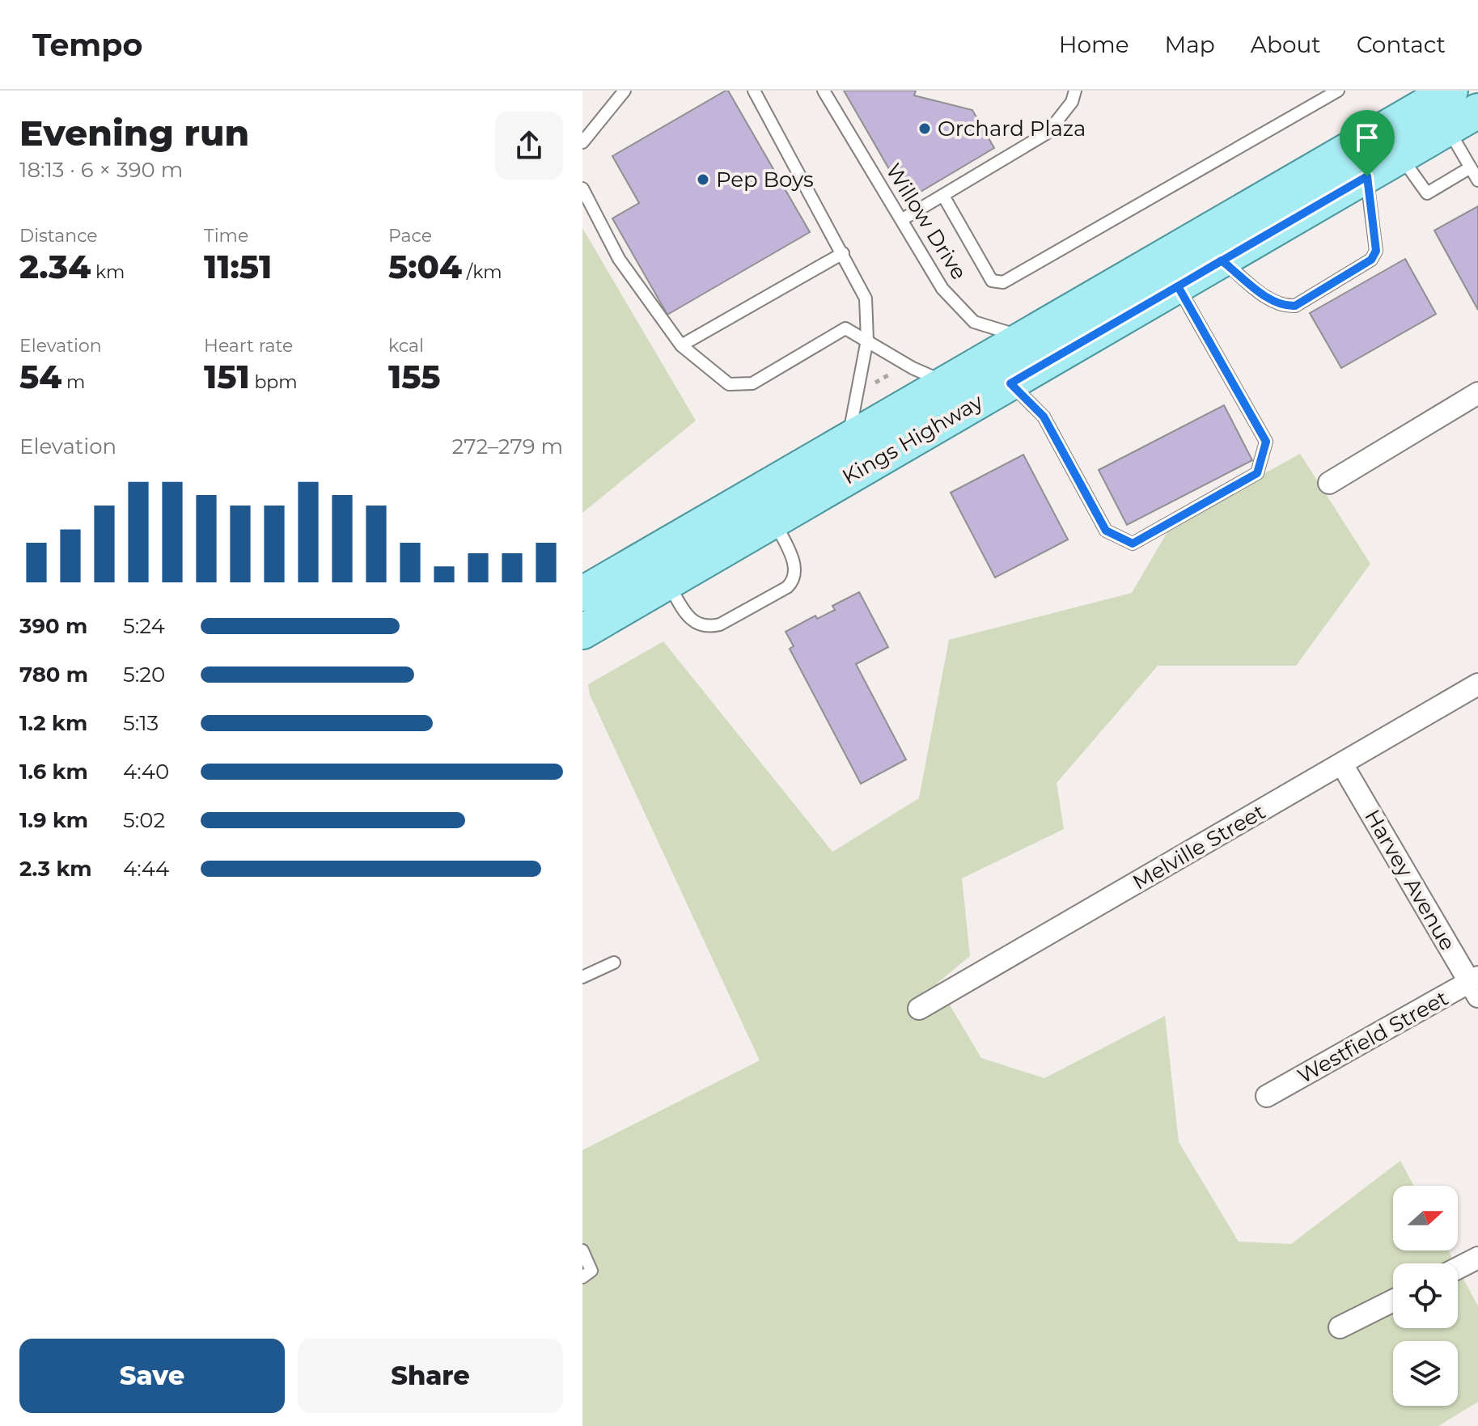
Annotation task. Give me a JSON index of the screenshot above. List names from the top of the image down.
{
  "streets": {
    "main road": ["Kings Highway"],
    "street": ["Melville Street", "Harvey Avenue", "Westfield Street"],
    "lane": ["Willow Drive"]
  },
  "crossings": [
    ["Willow Drive", "Kings Highway"],
    ["Melville Street", "Harvey Avenue"],
    ["Harvey Avenue", "Westfield Street"]
  ],
  "places": ["Orchard Plaza", "Pep Boys"],
  "north": "right",
  "page": {
    "header": "Tempo",
    "nav": [
      "Home",
      "Map",
      "About",
      "Contact"
    ],
    "heading": ["Evening run", "18:13 · 6 × 390 m"],
    "stats": [
      ["Distance", "2.34 km"],
      ["Time", "11:51"],
      ["Pace", "5:04 /km"],
      ["Elevation", "54 m"],
      ["Heart rate", "151 bpm"],
      ["kcal", "155"]
    ],
    "chart": ["Elevation", "272–279 m"],
    "list": [
      {
        "name": "390 m",
        "note": "5:24"
      },
      {
        "name": "780 m",
        "note": "5:20"
      },
      {
        "name": "1.2 km",
        "note": "5:13"
      },
      {
        "name": "1.6 km",
        "note": "4:40"
      },
      {
        "name": "1.9 km",
        "note": "5:02"
      },
      {
        "name": "2.3 km",
        "note": "4:44"
      }
    ],
    "buttons": ["Save", "Share"]
  }
}
